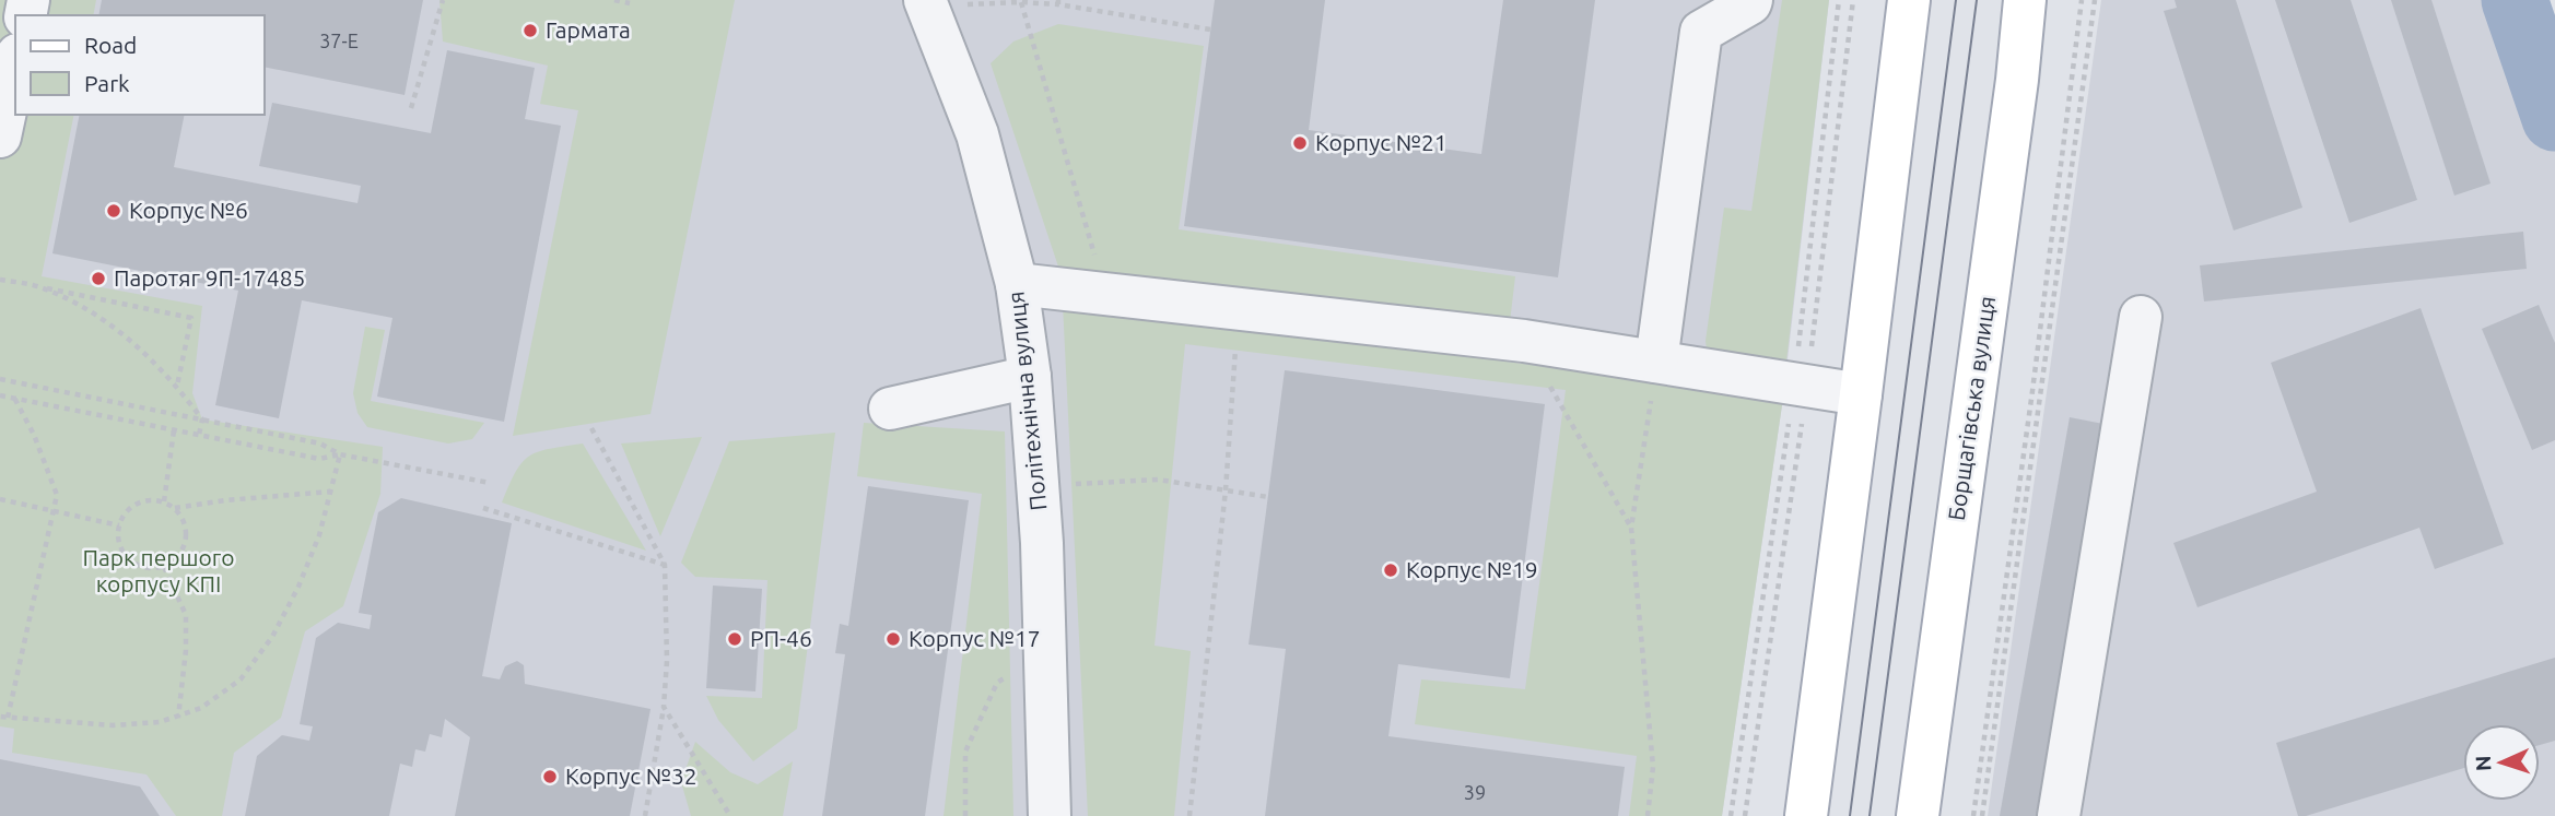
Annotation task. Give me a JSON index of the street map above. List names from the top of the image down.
{
  "streets": {
    "main road": ["Борщагівська вулиця"],
    "street": ["Політехнічна вулиця"]
  },
  "parks": ["Парк першого корпусу КПІ"],
  "places": [
    "Гармата",
    "Корпус №21",
    "Корпус №6",
    "Паротяг 9П-17485",
    "Корпус №19",
    "РП-46",
    "Корпус №17",
    "Корпус №32"
  ],
  "house_numbers": ["37-Е", "39"],
  "legend": ["Road", "Park"],
  "north": "left"
}
